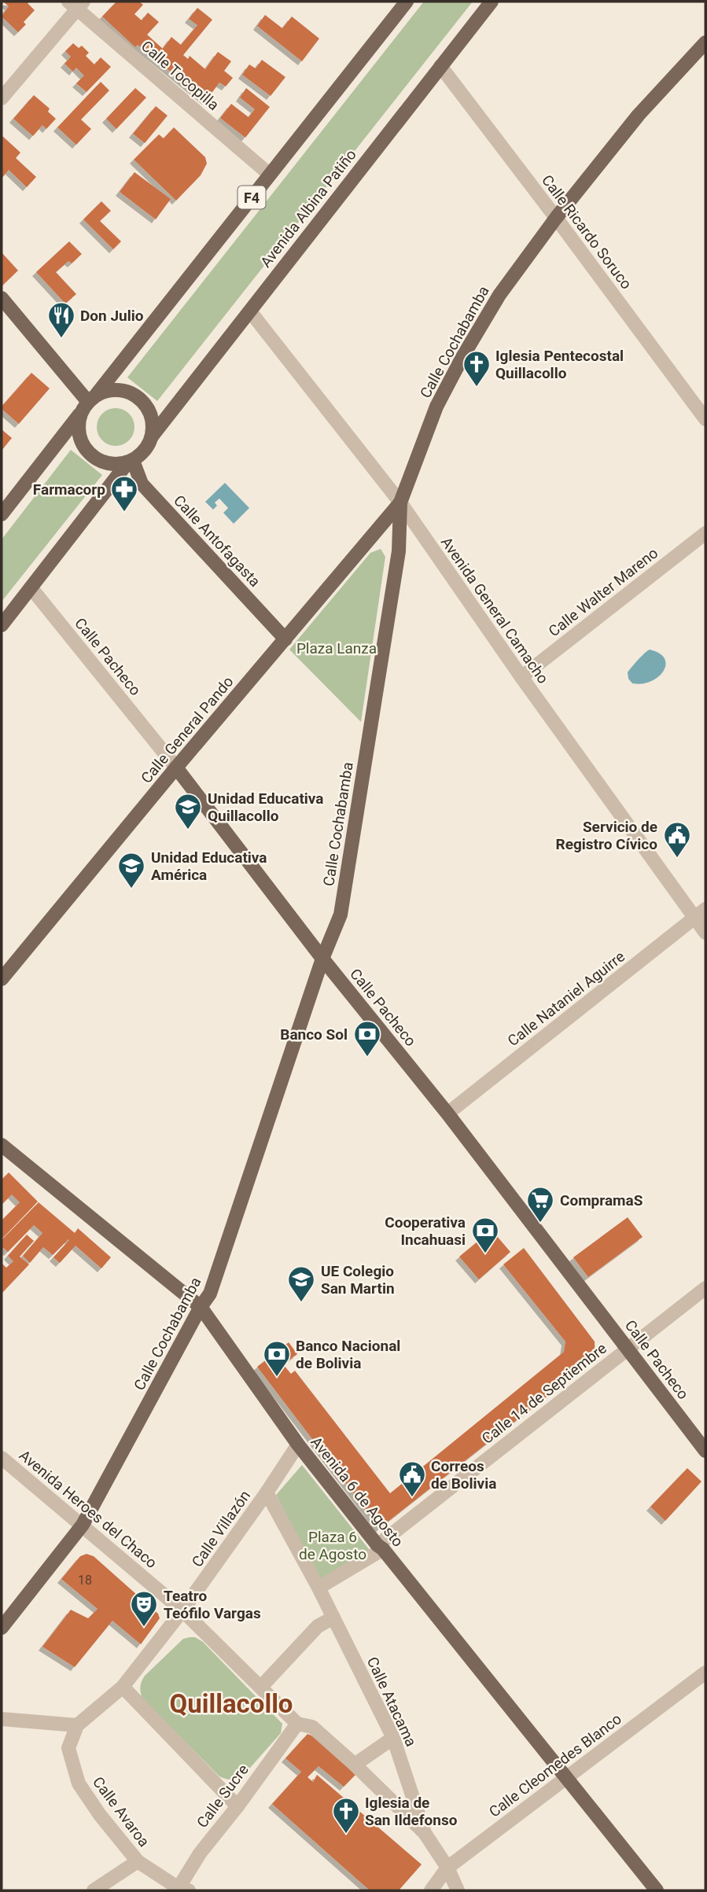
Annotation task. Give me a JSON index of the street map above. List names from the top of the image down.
{
  "streets": {
    "main road": [
      "F4",
      "Avenida Albina Patiño",
      "Calle Cochabamba",
      "Calle Antofagasta",
      "Calle Pacheco",
      "Calle General Pando",
      "Avenida 6 de Agosto"
    ],
    "street": [
      "Calle Tocopilla",
      "Calle Ricardo Soruco",
      "Calle Walter Mareno",
      "Avenida General Camacho",
      "Calle Nataniel Aguirre",
      "Calle 14 de Septiembre",
      "Avenida Heroes del Chaco",
      "Calle Villazón",
      "Calle Atacama",
      "Calle Cleomedes Blanco",
      "Calle Sucre",
      "Calle Avaroa"
    ]
  },
  "crossings": [
    ["Calle Tocopilla", "F4"],
    ["F4", "Avenida Albina Patiño"],
    ["F4", "Calle Antofagasta"],
    ["Avenida Albina Patiño", "Calle Ricardo Soruco"],
    ["Avenida Albina Patiño", "Calle Antofagasta"],
    ["Avenida Albina Patiño", "Avenida General Camacho"],
    ["Calle Ricardo Soruco", "Calle Cochabamba"],
    ["Calle Cochabamba", "Avenida General Camacho"],
    ["Calle Cochabamba", "Calle Pacheco"],
    ["Calle Cochabamba", "Calle General Pando"],
    ["Calle Cochabamba", "Avenida 6 de Agosto"],
    ["Calle Cochabamba", "Avenida Heroes del Chaco"],
    ["Calle Antofagasta", "Calle General Pando"],
    ["Calle Walter Mareno", "Avenida General Camacho"],
    ["Avenida General Camacho", "Calle General Pando"],
    ["Avenida General Camacho", "Calle Nataniel Aguirre"],
    ["Calle Pacheco", "Calle General Pando"],
    ["Calle Pacheco", "Calle Nataniel Aguirre"],
    ["Calle Pacheco", "Calle 14 de Septiembre"],
    ["Calle 14 de Septiembre", "Avenida 6 de Agosto"],
    ["Calle 14 de Septiembre", "Calle Atacama"],
    ["Avenida 6 de Agosto", "Calle Villazón"],
    ["Avenida 6 de Agosto", "Calle Cleomedes Blanco"],
    ["Avenida Heroes del Chaco", "Calle Villazón"],
    ["Avenida Heroes del Chaco", "Calle Sucre"],
    ["Calle Villazón", "Calle Atacama"],
    ["Calle Villazón", "Calle Avaroa"],
    ["Calle Atacama", "Calle Cleomedes Blanco"],
    ["Calle Sucre", "Calle Avaroa"]
  ],
  "districts": ["Quillacollo"],
  "parks": ["Plaza Lanza", "Plaza 6 de Agosto"],
  "places": {
    "restaurant": ["Don Julio"],
    "church": ["Iglesia Pentecostal Quillacollo", "Iglesia de San Ildefonso"],
    "pharmacy": ["Farmacorp"],
    "school or university": ["Unidad Educativa Quillacollo", "Unidad Educativa América", "UE Colegio San Martin"],
    "public building": ["Servicio de Registro Cívico", "Correos de Bolivia"],
    "bank": ["Banco Sol", "Cooperativa Incahuasi", "Banco Nacional de Bolivia"],
    "supermarket": ["CompramaS"],
    "theatre": ["Teatro Teófilo Vargas"]
  },
  "house_numbers": ["18"]
}
